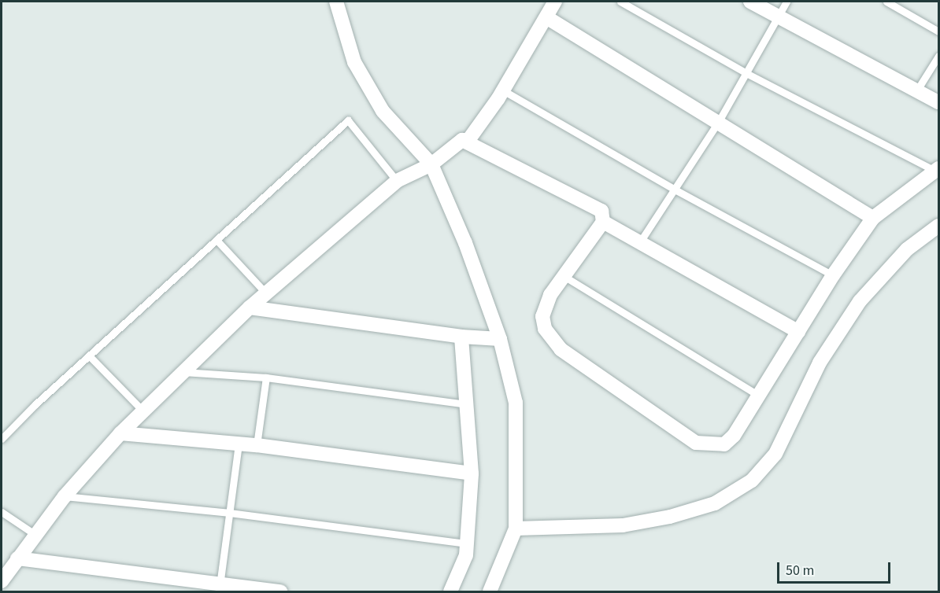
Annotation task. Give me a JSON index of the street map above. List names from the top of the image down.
{
  "scale_bar": "50 m"
}
